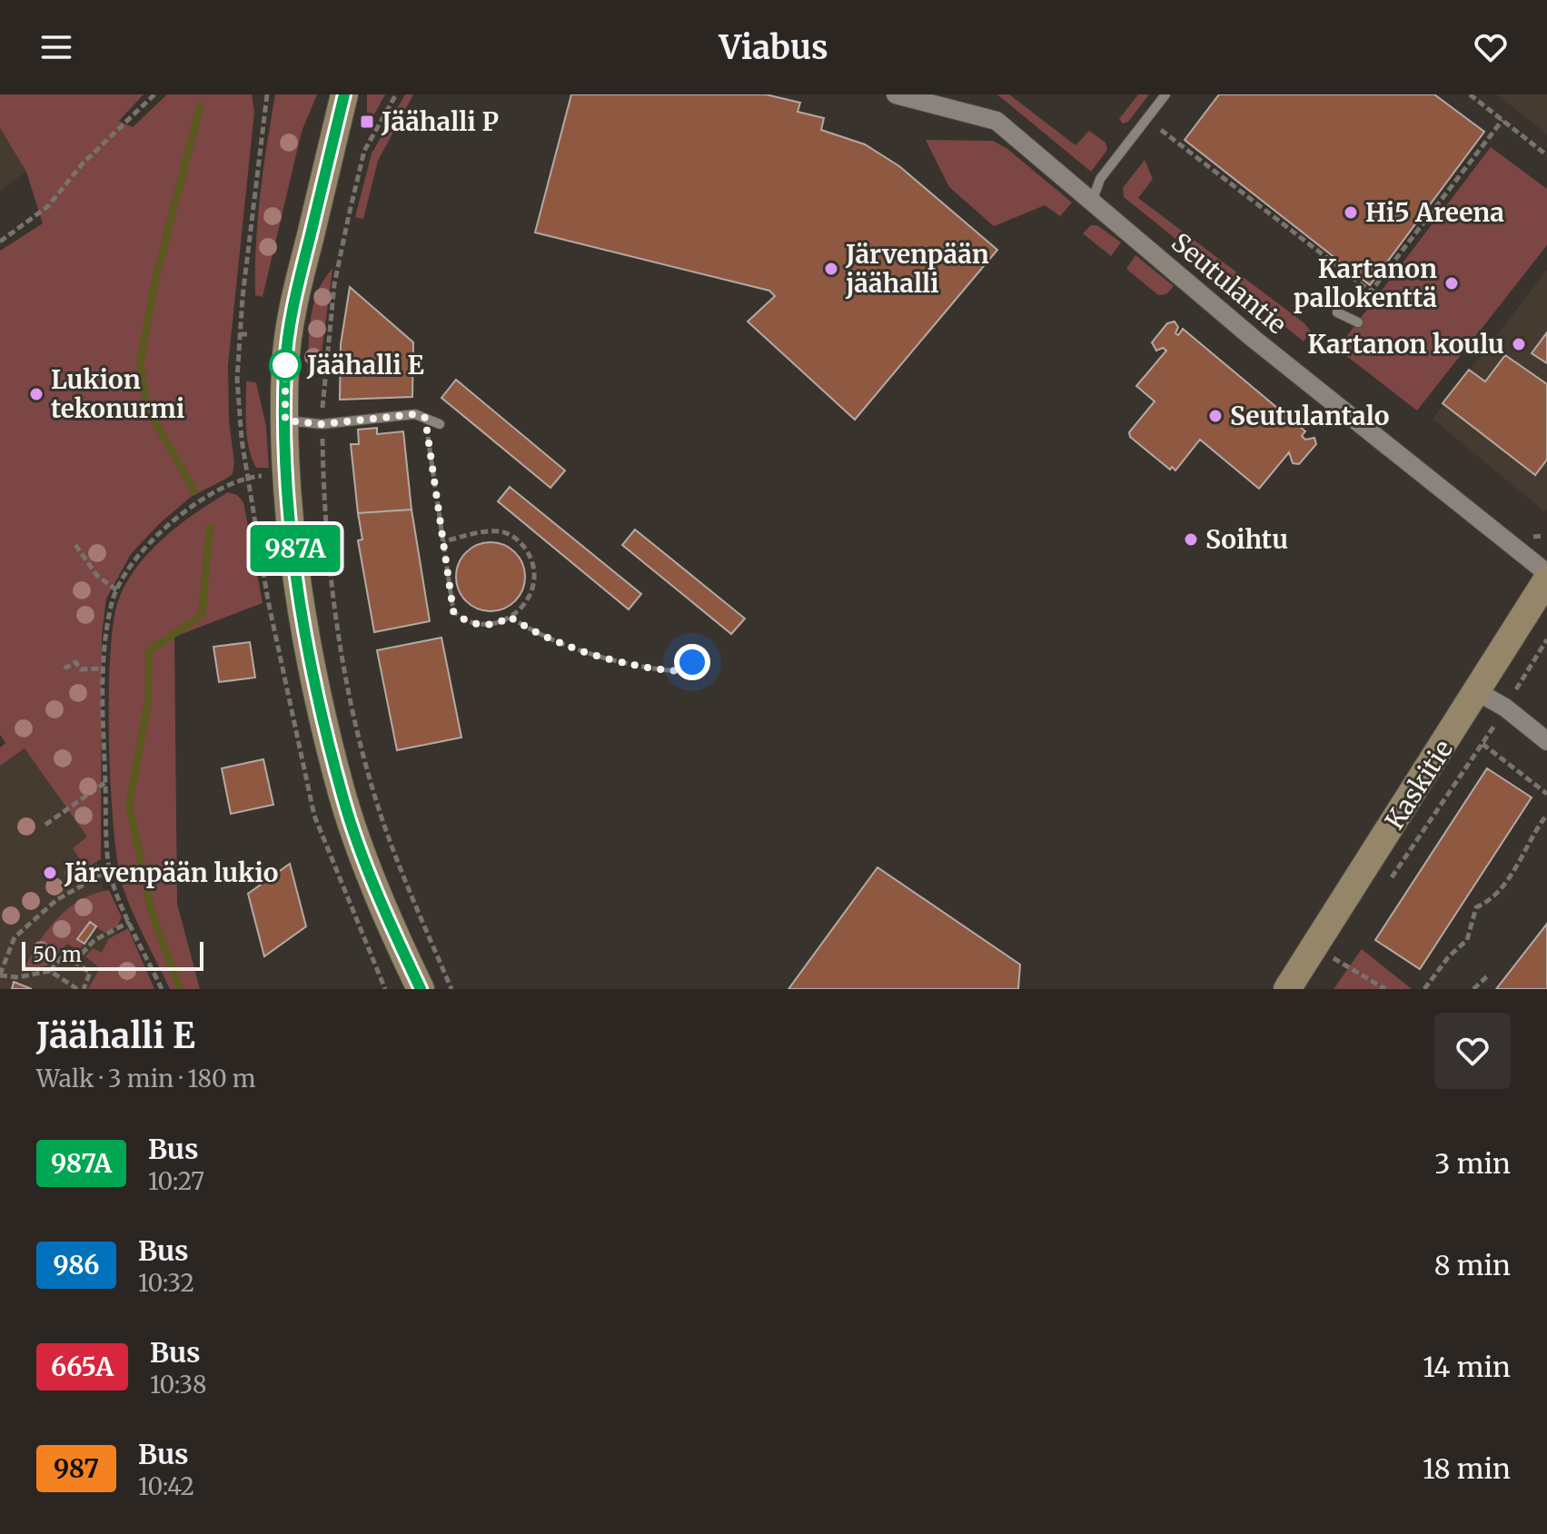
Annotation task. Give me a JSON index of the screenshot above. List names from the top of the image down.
{
  "streets": {
    "street": ["Seutulantie", "Kaskitie"]
  },
  "places": {
    "transit": ["Jäähalli P"],
    "other": [
      "Hi5 Areena",
      "Järvenpään jäähalli",
      "Kartanon pallokenttä",
      "Kartanon koulu",
      "Jäähalli E",
      "Lukion tekonurmi",
      "Seutulantalo",
      "Soihtu",
      "Järvenpään lukio"
    ]
  },
  "lines": ["bus line 987A"],
  "scale_bar": "50 m",
  "page": {
    "header": "Viabus",
    "on_map": "987A",
    "scale": "50 m",
    "heading": ["Jäähalli E", "Walk · 3 min · 180 m"],
    "list": [
      {
        "mark": "987A",
        "name": "Bus",
        "note": "10:27",
        "value": "3 min"
      },
      {
        "mark": "986",
        "name": "Bus",
        "note": "10:32",
        "value": "8 min"
      },
      {
        "mark": "665A",
        "name": "Bus",
        "note": "10:38",
        "value": "14 min"
      },
      {
        "mark": "987",
        "name": "Bus",
        "note": "10:42",
        "value": "18 min"
      }
    ]
  }
}
